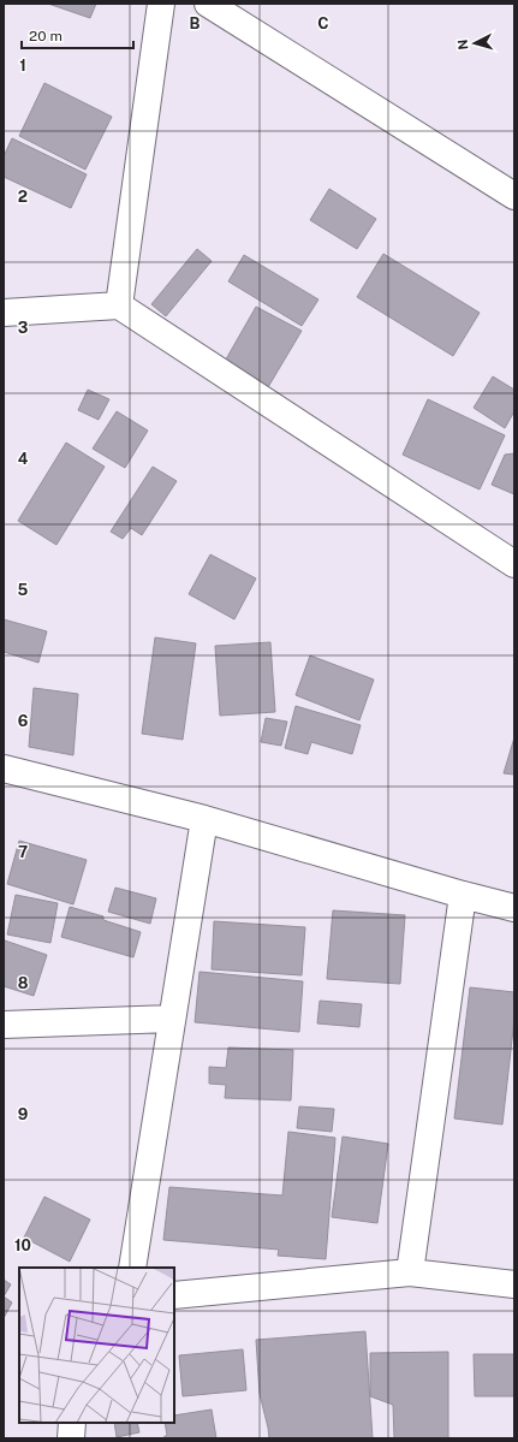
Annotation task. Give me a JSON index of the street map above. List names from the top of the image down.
{
  "scale_bar": "20 m",
  "north": "left",
  "grid": {
    "columns": ["B", "C"],
    "rows": [
      "1",
      "2",
      "3",
      "4",
      "5",
      "6",
      "7",
      "8",
      "9",
      "10"
    ]
  }
}
